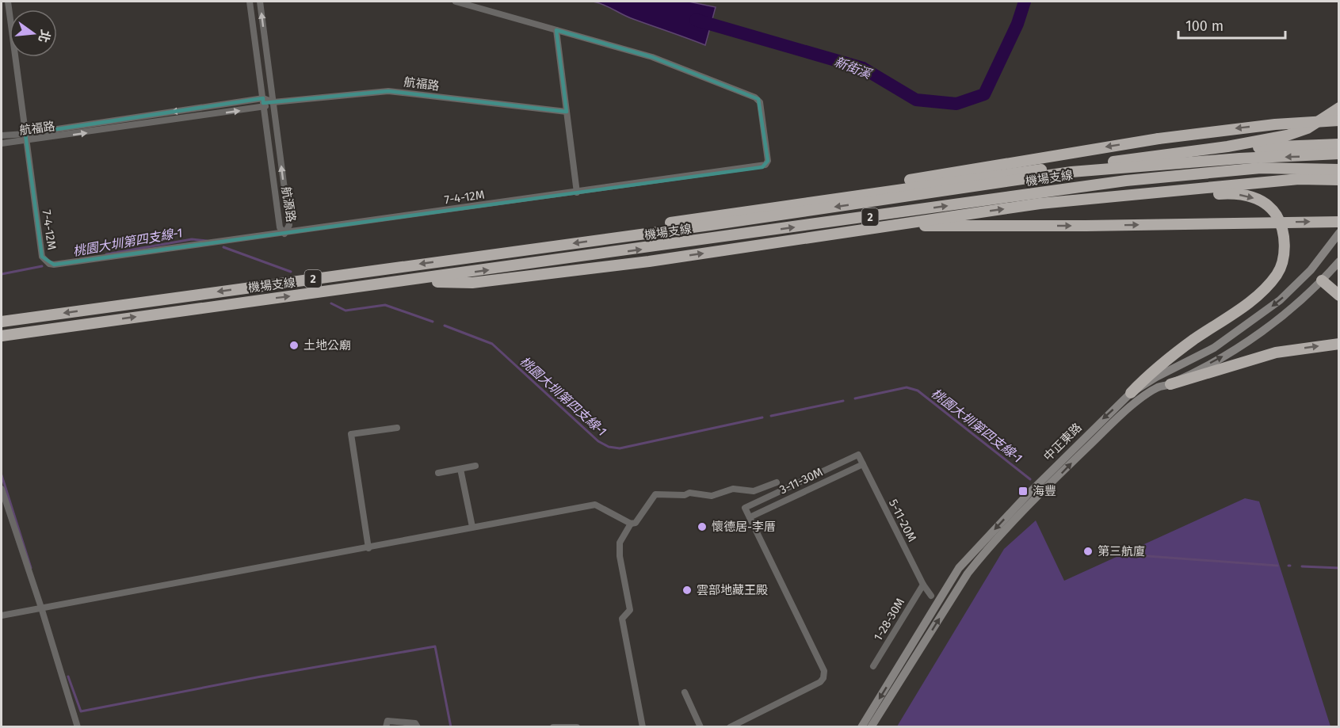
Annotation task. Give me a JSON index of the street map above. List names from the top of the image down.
{
  "streets": {
    "highway": ["機場支線", "2"],
    "main road": ["中正東路"],
    "street": [
      "航福路",
      "7-4-12M",
      "航源路",
      "3-11-30M",
      "5-11-20M",
      "1-28-30M"
    ]
  },
  "crossings": [
    ["航福路", "7-4-12M"],
    ["航福路", "航源路"],
    ["7-4-12M", "航源路"],
    ["3-11-30M", "5-11-20M"],
    ["5-11-20M", "1-28-30M"]
  ],
  "water": ["新街溪", "桃園大圳第四支線-1"],
  "places": {
    "other": [
      "土地公廟",
      "懷德居-李厝",
      "第三航廈",
      "雲部地藏王殿"
    ],
    "transit": ["海豐"]
  },
  "scale_bar": "100 m",
  "north": "right"
}
